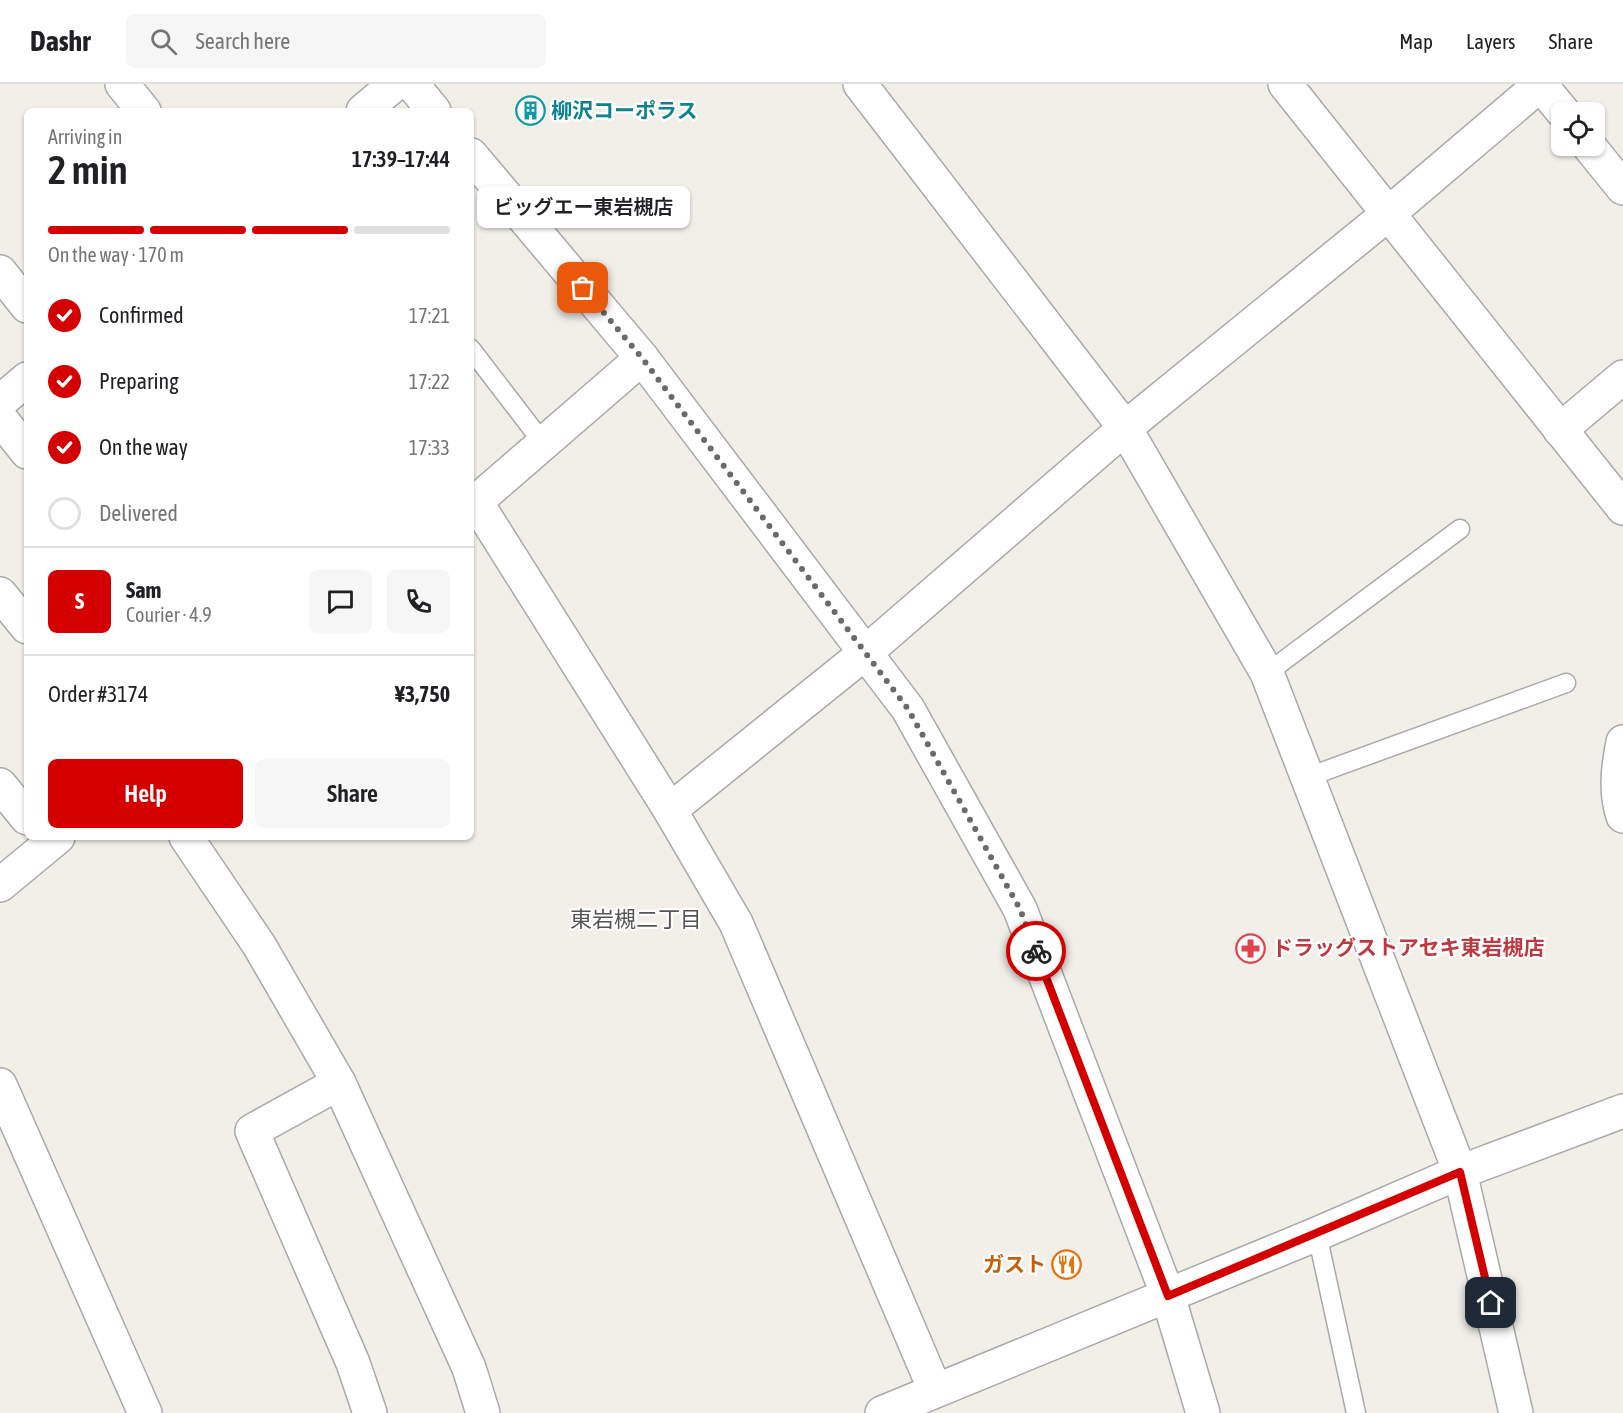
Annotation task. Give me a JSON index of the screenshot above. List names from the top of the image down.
{
  "districts": ["東岩槻二丁目"],
  "places": {
    "building": ["柳沢コーポラス"],
    "other": ["ビッグエー東岩槻店"],
    "pharmacy": ["ドラッグストアセキ東岩槻店"],
    "restaurant": ["ガスト"]
  },
  "page": {
    "header": "Dashr",
    "search": "Search here",
    "nav": ["Map", "Layers", "Share"],
    "heading": ["2 min", "Arriving in", "17:39–17:44"],
    "panel": [
      "Sam",
      "Courier · 4.9",
      "Order #3174",
      "¥3,750"
    ],
    "bubble": "ビッグエー東岩槻店",
    "bar": "On the way · 170 m",
    "list": [
      ["Confirmed", "17:21"],
      ["Preparing", "17:22"],
      ["On the way", "17:33"],
      "Delivered"
    ],
    "round": "S",
    "buttons": ["Help", "Share"]
  }
}
